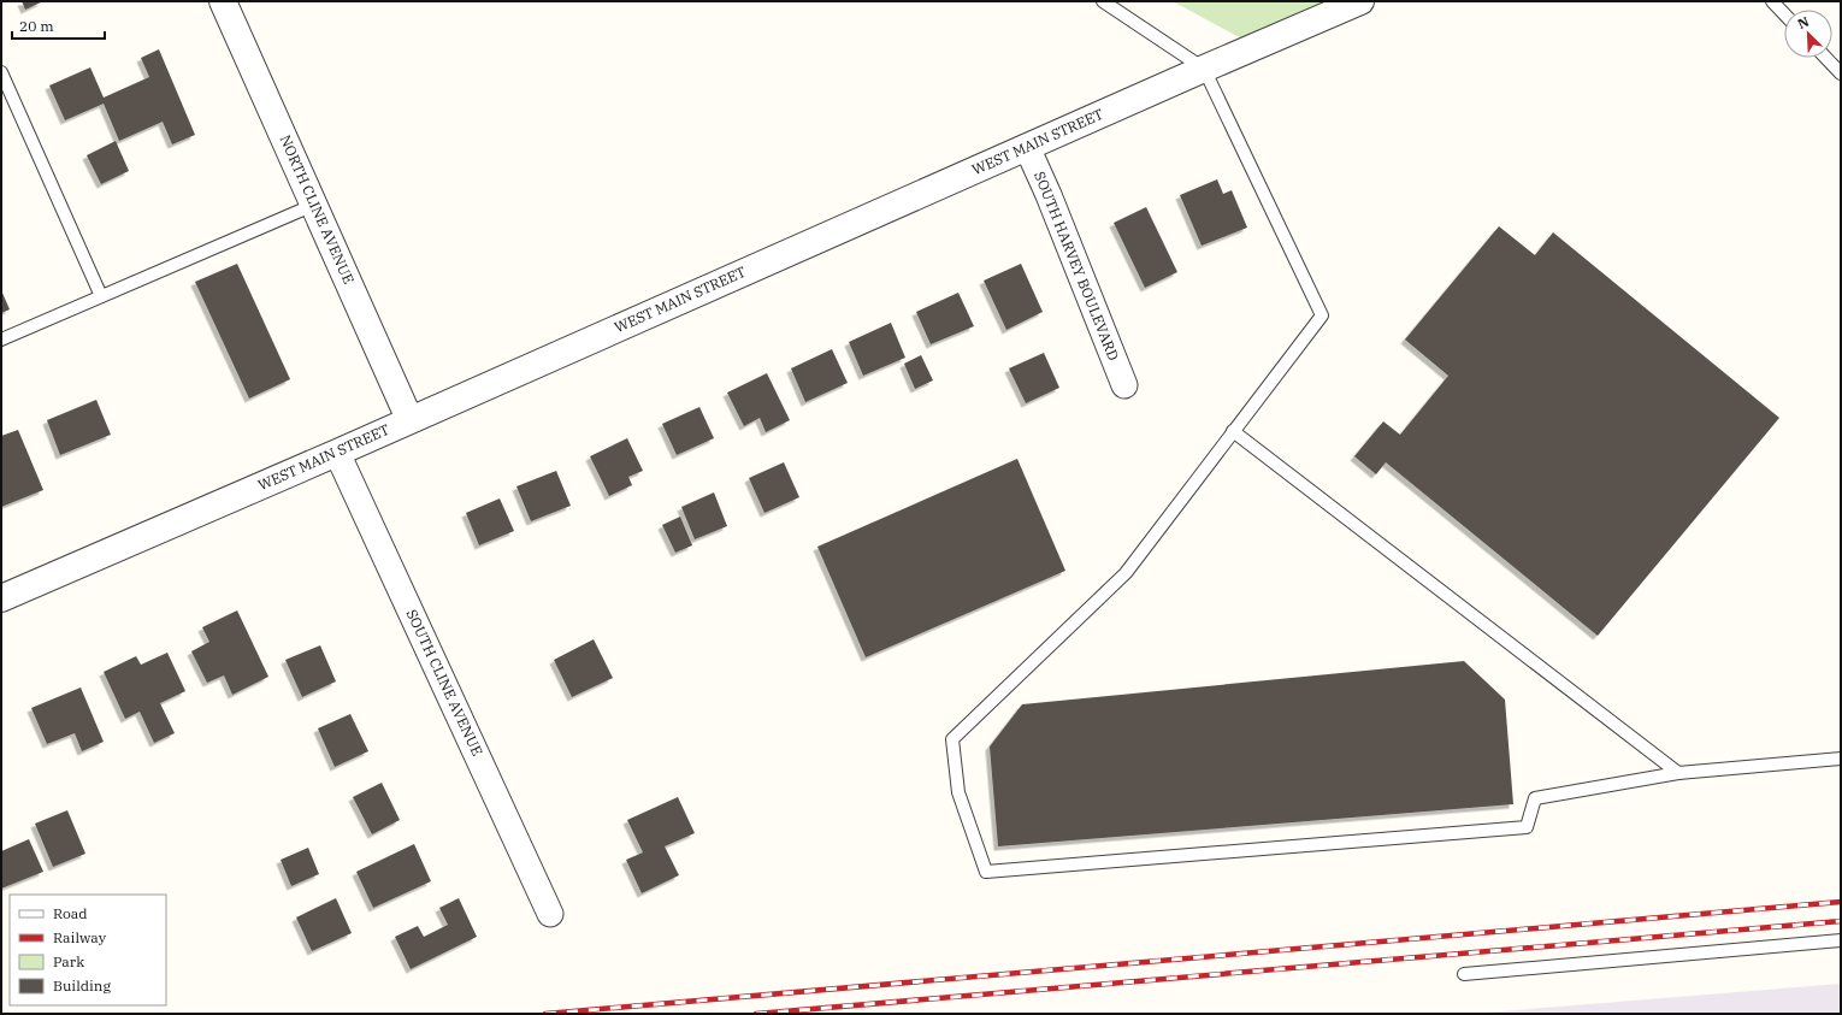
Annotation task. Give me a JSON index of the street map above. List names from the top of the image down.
{
  "streets": {
    "street": [
      "WEST MAIN STREET",
      "NORTH CLINE AVENUE",
      "SOUTH HARVEY BOULEVARD",
      "SOUTH CLINE AVENUE"
    ]
  },
  "crossings": [
    ["WEST MAIN STREET", "NORTH CLINE AVENUE"],
    ["WEST MAIN STREET", "SOUTH HARVEY BOULEVARD"],
    ["WEST MAIN STREET", "SOUTH CLINE AVENUE"]
  ],
  "legend": [
    "Road",
    "Railway",
    "Park",
    "Building"
  ],
  "scale_bar": "20 m",
  "north": "top left"
}
